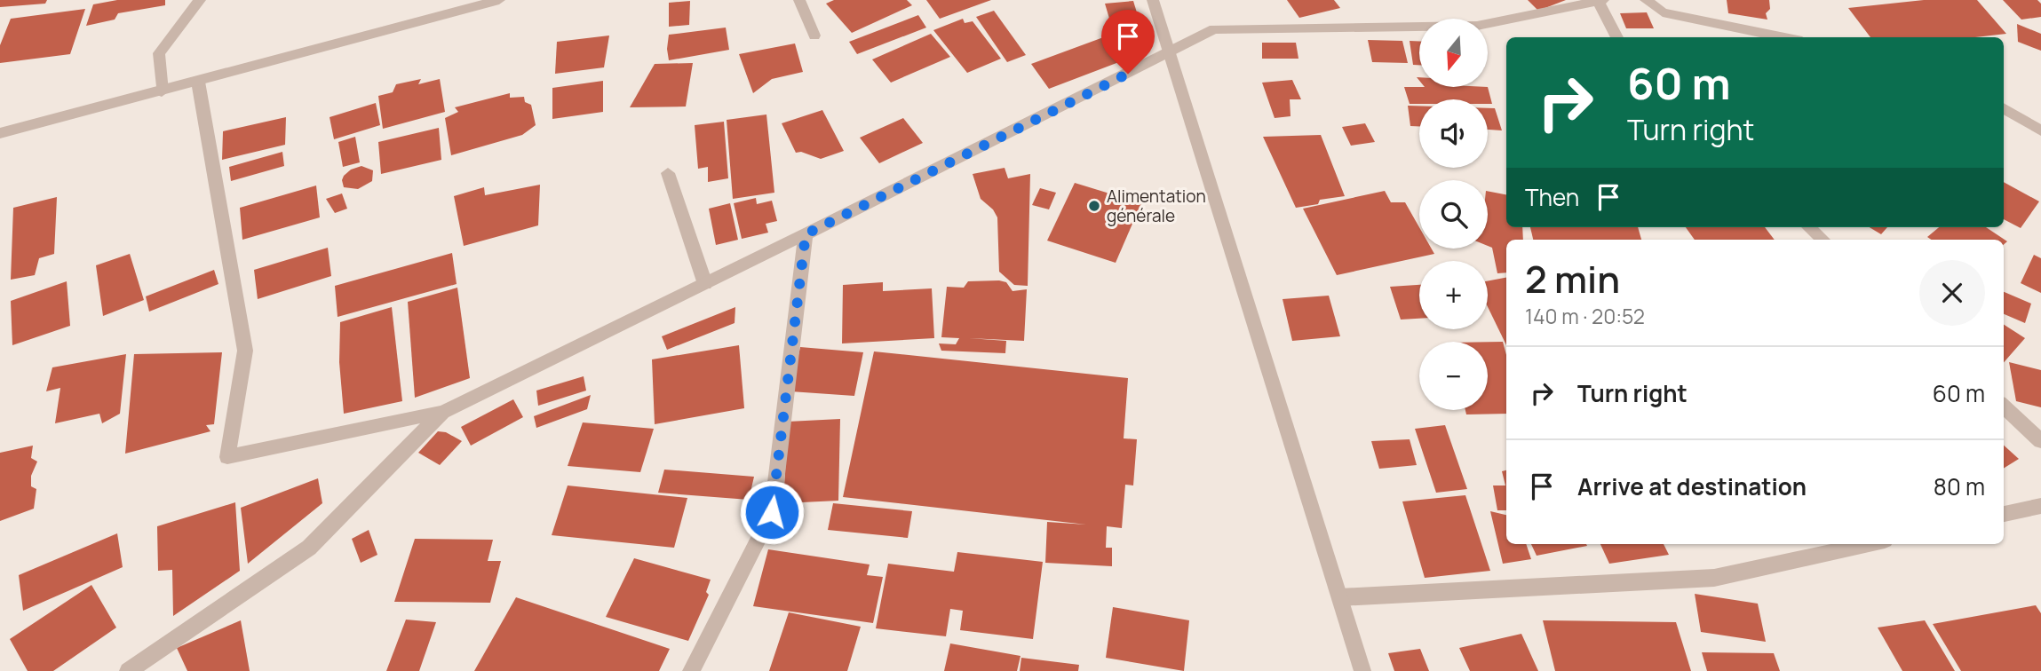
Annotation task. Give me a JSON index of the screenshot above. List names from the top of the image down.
{
  "places": ["Alimentation générale"],
  "north": "bottom",
  "page": {
    "map_buttons": ["+", "−"],
    "turn": ["60 m", "Turn right"],
    "then": "Then",
    "heading": ["2 min", "140 m · 20:52"],
    "list": [
      {
        "name": "Turn right",
        "value": "60 m"
      },
      {
        "name": "Arrive at destination",
        "value": "80 m"
      }
    ]
  }
}
